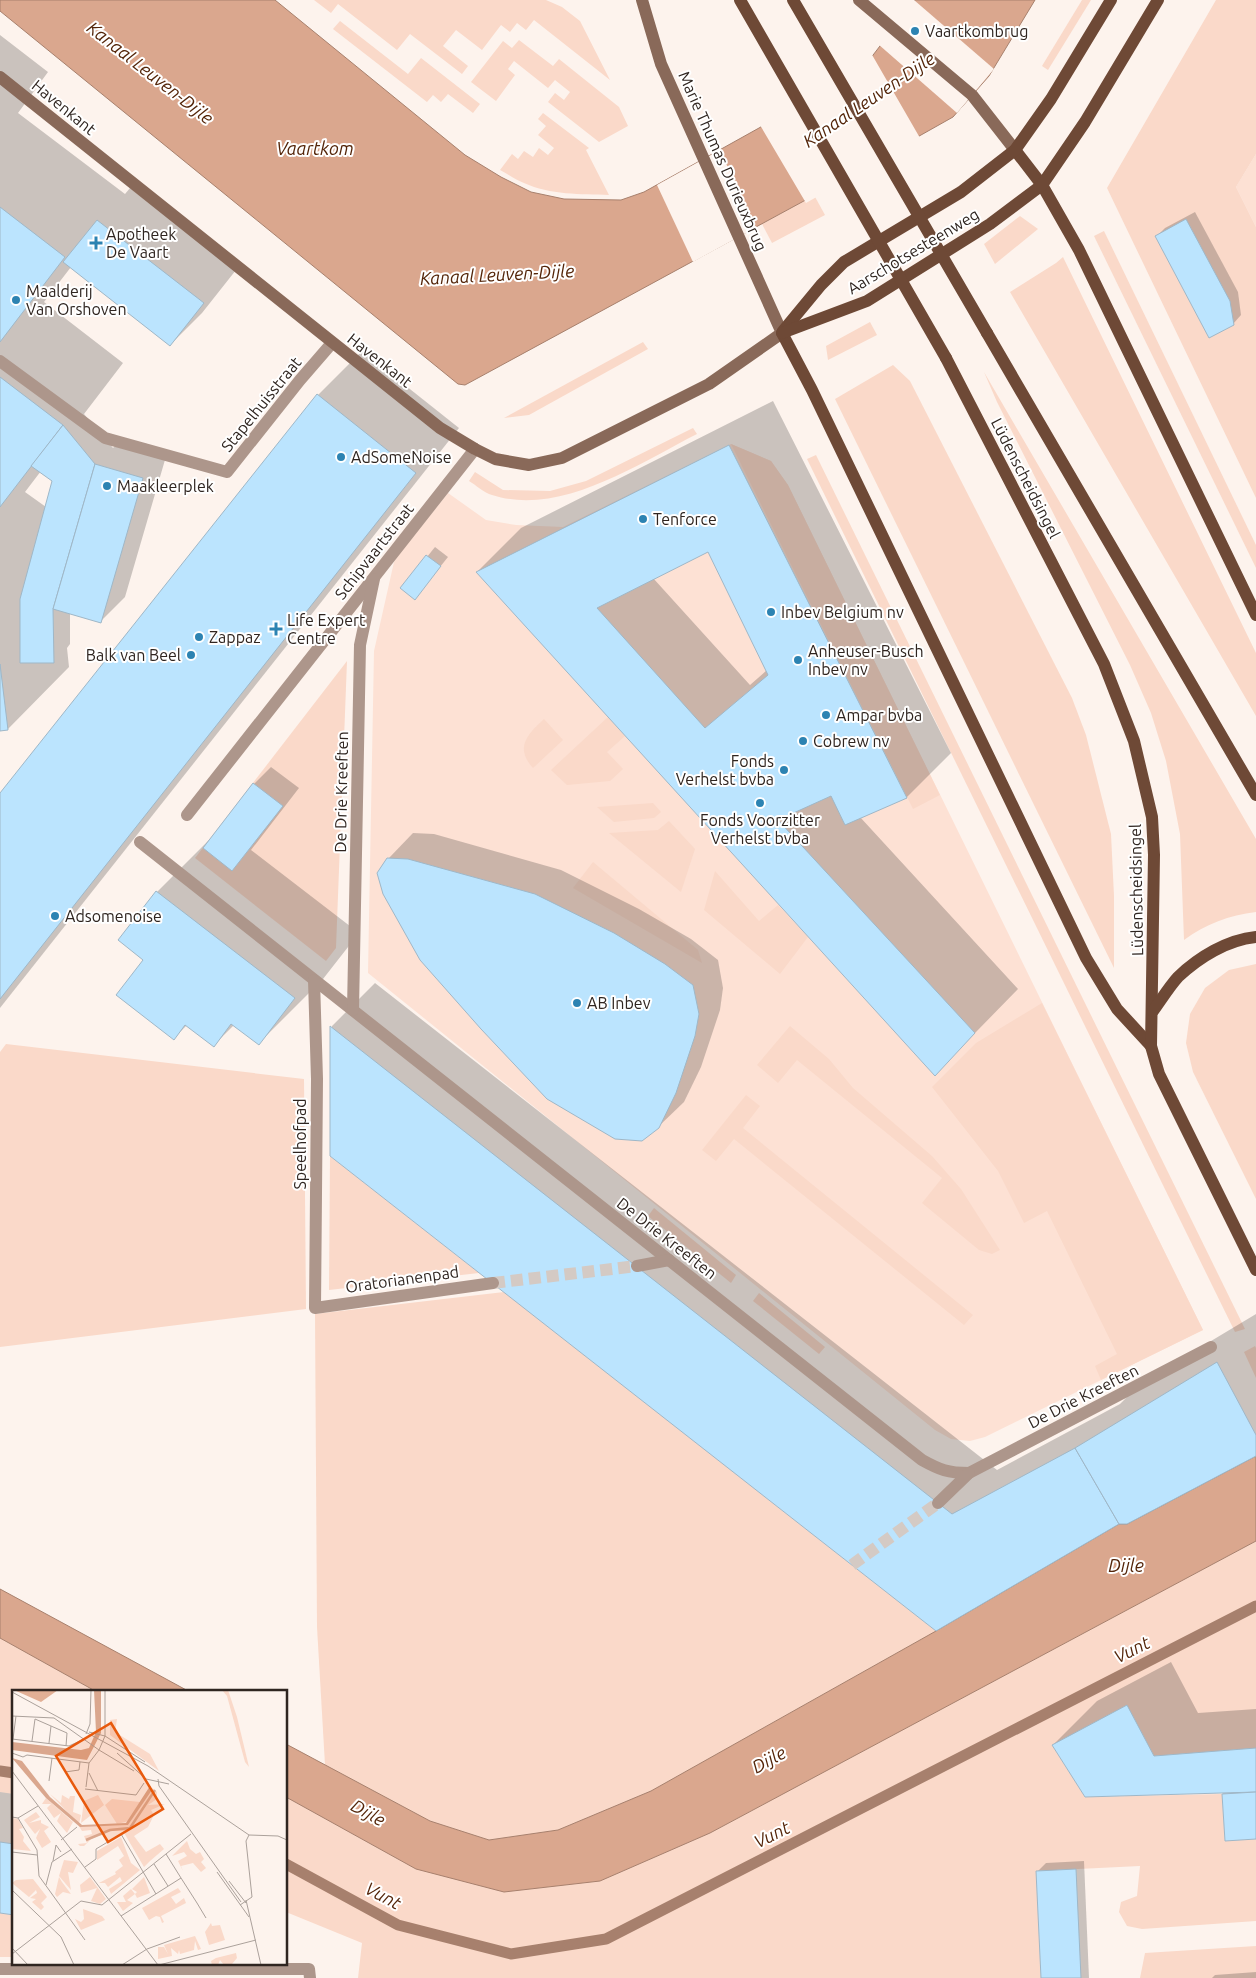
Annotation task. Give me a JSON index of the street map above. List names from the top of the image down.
{
  "streets": {
    "main road": ["Aarschotsesteenweg", "Lüdenscheidsingel"],
    "street": [
      "Havenkant",
      "Marie Thumas Durieuxbrug",
      "Stapelhuisstraat",
      "Schipvaartstraat",
      "De Drie Kreeften",
      "Speelhofpad",
      "Oratorianenpad"
    ]
  },
  "crossings": [
    ["Havenkant", "Marie Thumas Durieuxbrug"],
    ["Havenkant", "Aarschotsesteenweg"],
    ["Havenkant", "Stapelhuisstraat"],
    ["Havenkant", "Schipvaartstraat"],
    ["Marie Thumas Durieuxbrug", "Aarschotsesteenweg"],
    ["Schipvaartstraat", "De Drie Kreeften"],
    ["De Drie Kreeften", "Speelhofpad"],
    ["Speelhofpad", "Oratorianenpad"]
  ],
  "water": [
    "Kanaal Leuven-Dijle",
    "Vaartkom",
    "Dijle",
    "Vunt"
  ],
  "places": {
    "other": [
      "Vaartkombrug",
      "Maalderij Van Orshoven",
      "AdSomeNoise",
      "Maakleerplek",
      "Tenforce",
      "Inbev Belgium nv",
      "Zappaz",
      "Balk van Beel",
      "Anheuser-Busch Inbev nv",
      "Ampar bvba",
      "Cobrew nv",
      "Fonds Verhelst bvba",
      "Fonds Voorzitter Verhelst bvba",
      "Adsomenoise",
      "AB Inbev"
    ],
    "health": ["Apotheek De Vaart", "Life Expert Centre"]
  }
}
